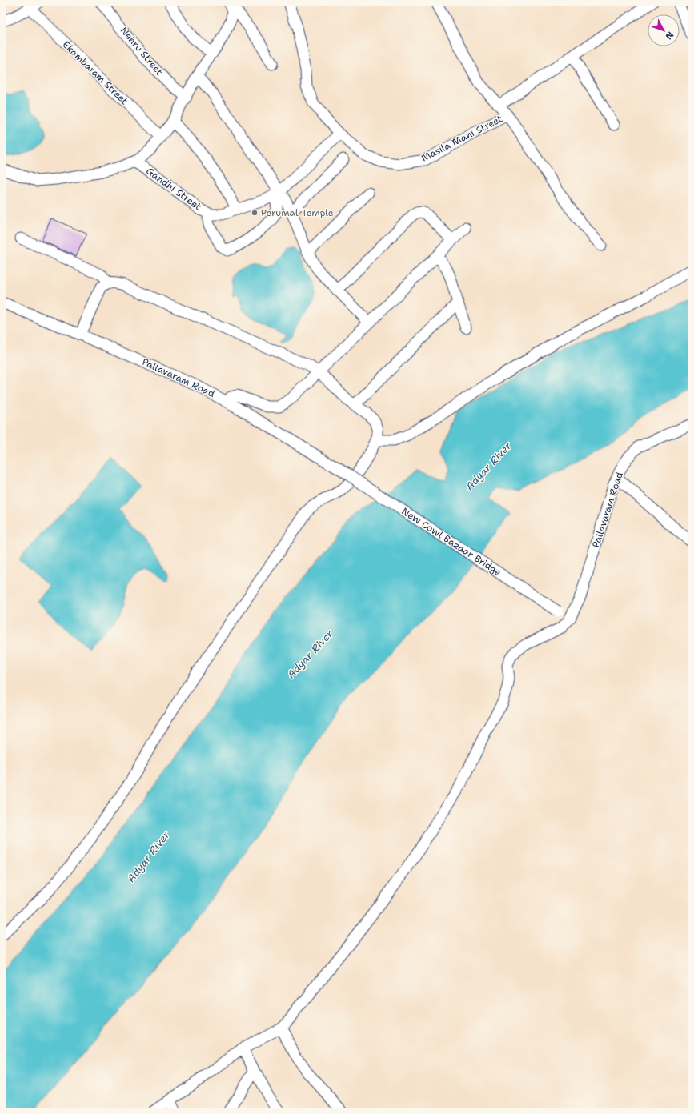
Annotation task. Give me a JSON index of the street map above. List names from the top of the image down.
{
  "streets": {
    "street": [
      "Nehru Street",
      "Ekambaram Street",
      "Masila Mani Street",
      "Gandhi Street",
      "Pallavaram Road",
      "New Cowl Bazaar Bridge"
    ]
  },
  "crossings": [
    ["Masila Mani Street", "Gandhi Street"],
    ["Pallavaram Road", "New Cowl Bazaar Bridge"]
  ],
  "water": ["Adyar River"],
  "places": ["Perumal Temple"],
  "north": "bottom right"
}
